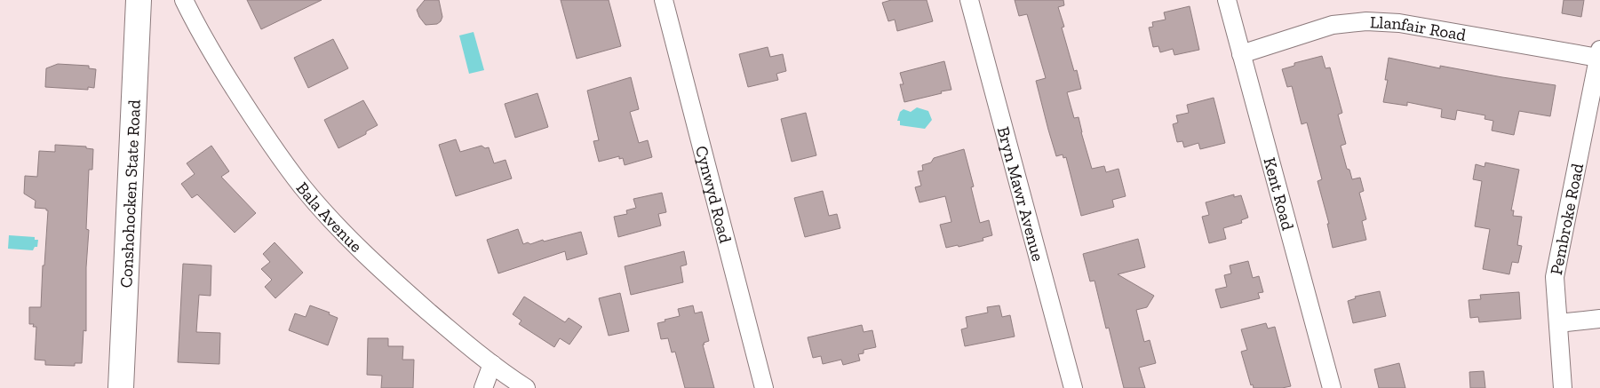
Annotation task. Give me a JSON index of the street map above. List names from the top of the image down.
{
  "streets": {
    "main road": ["Conshohocken State Road"],
    "street": [
      "Llanfair Road",
      "Cynwyd Road",
      "Bryn Mawr Avenue",
      "Kent Road",
      "Bala Avenue",
      "Pembroke Road"
    ]
  },
  "crossings": [
    ["Llanfair Road", "Kent Road"],
    ["Llanfair Road", "Pembroke Road"]
  ]
}
